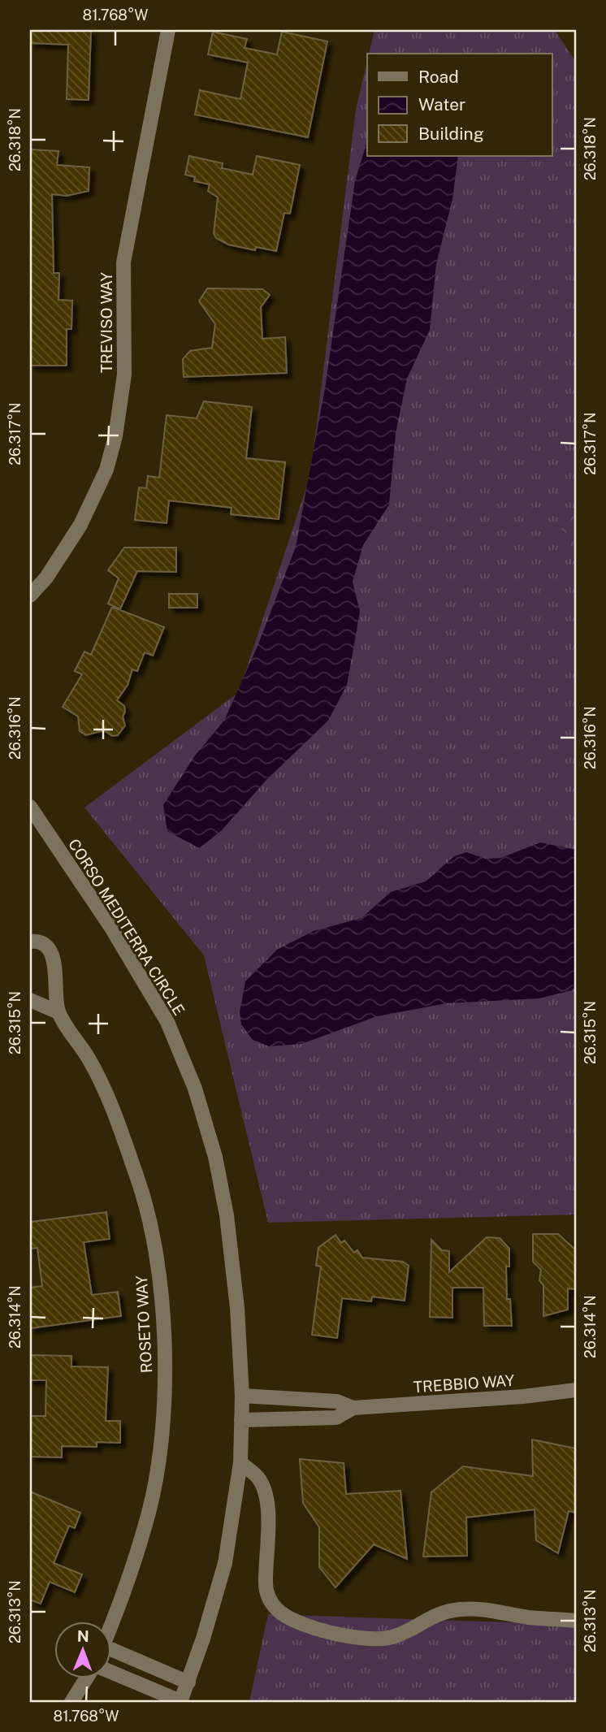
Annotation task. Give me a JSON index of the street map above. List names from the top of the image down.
{
  "streets": {
    "street": [
      "TREVISO WAY",
      "CORSO MEDITERRA CIRCLE",
      "ROSETO WAY",
      "TREBBIO WAY"
    ]
  },
  "crossings": [
    ["CORSO MEDITERRA CIRCLE", "ROSETO WAY"],
    ["CORSO MEDITERRA CIRCLE", "TREBBIO WAY"]
  ],
  "legend": ["Road", "Water", "Building"],
  "north": "top",
  "coordinates": [
    "81.768°W",
    "26.318°N",
    "26.317°N",
    "26.316°N",
    "26.315°N",
    "26.314°N",
    "26.313°N"
  ]
}
